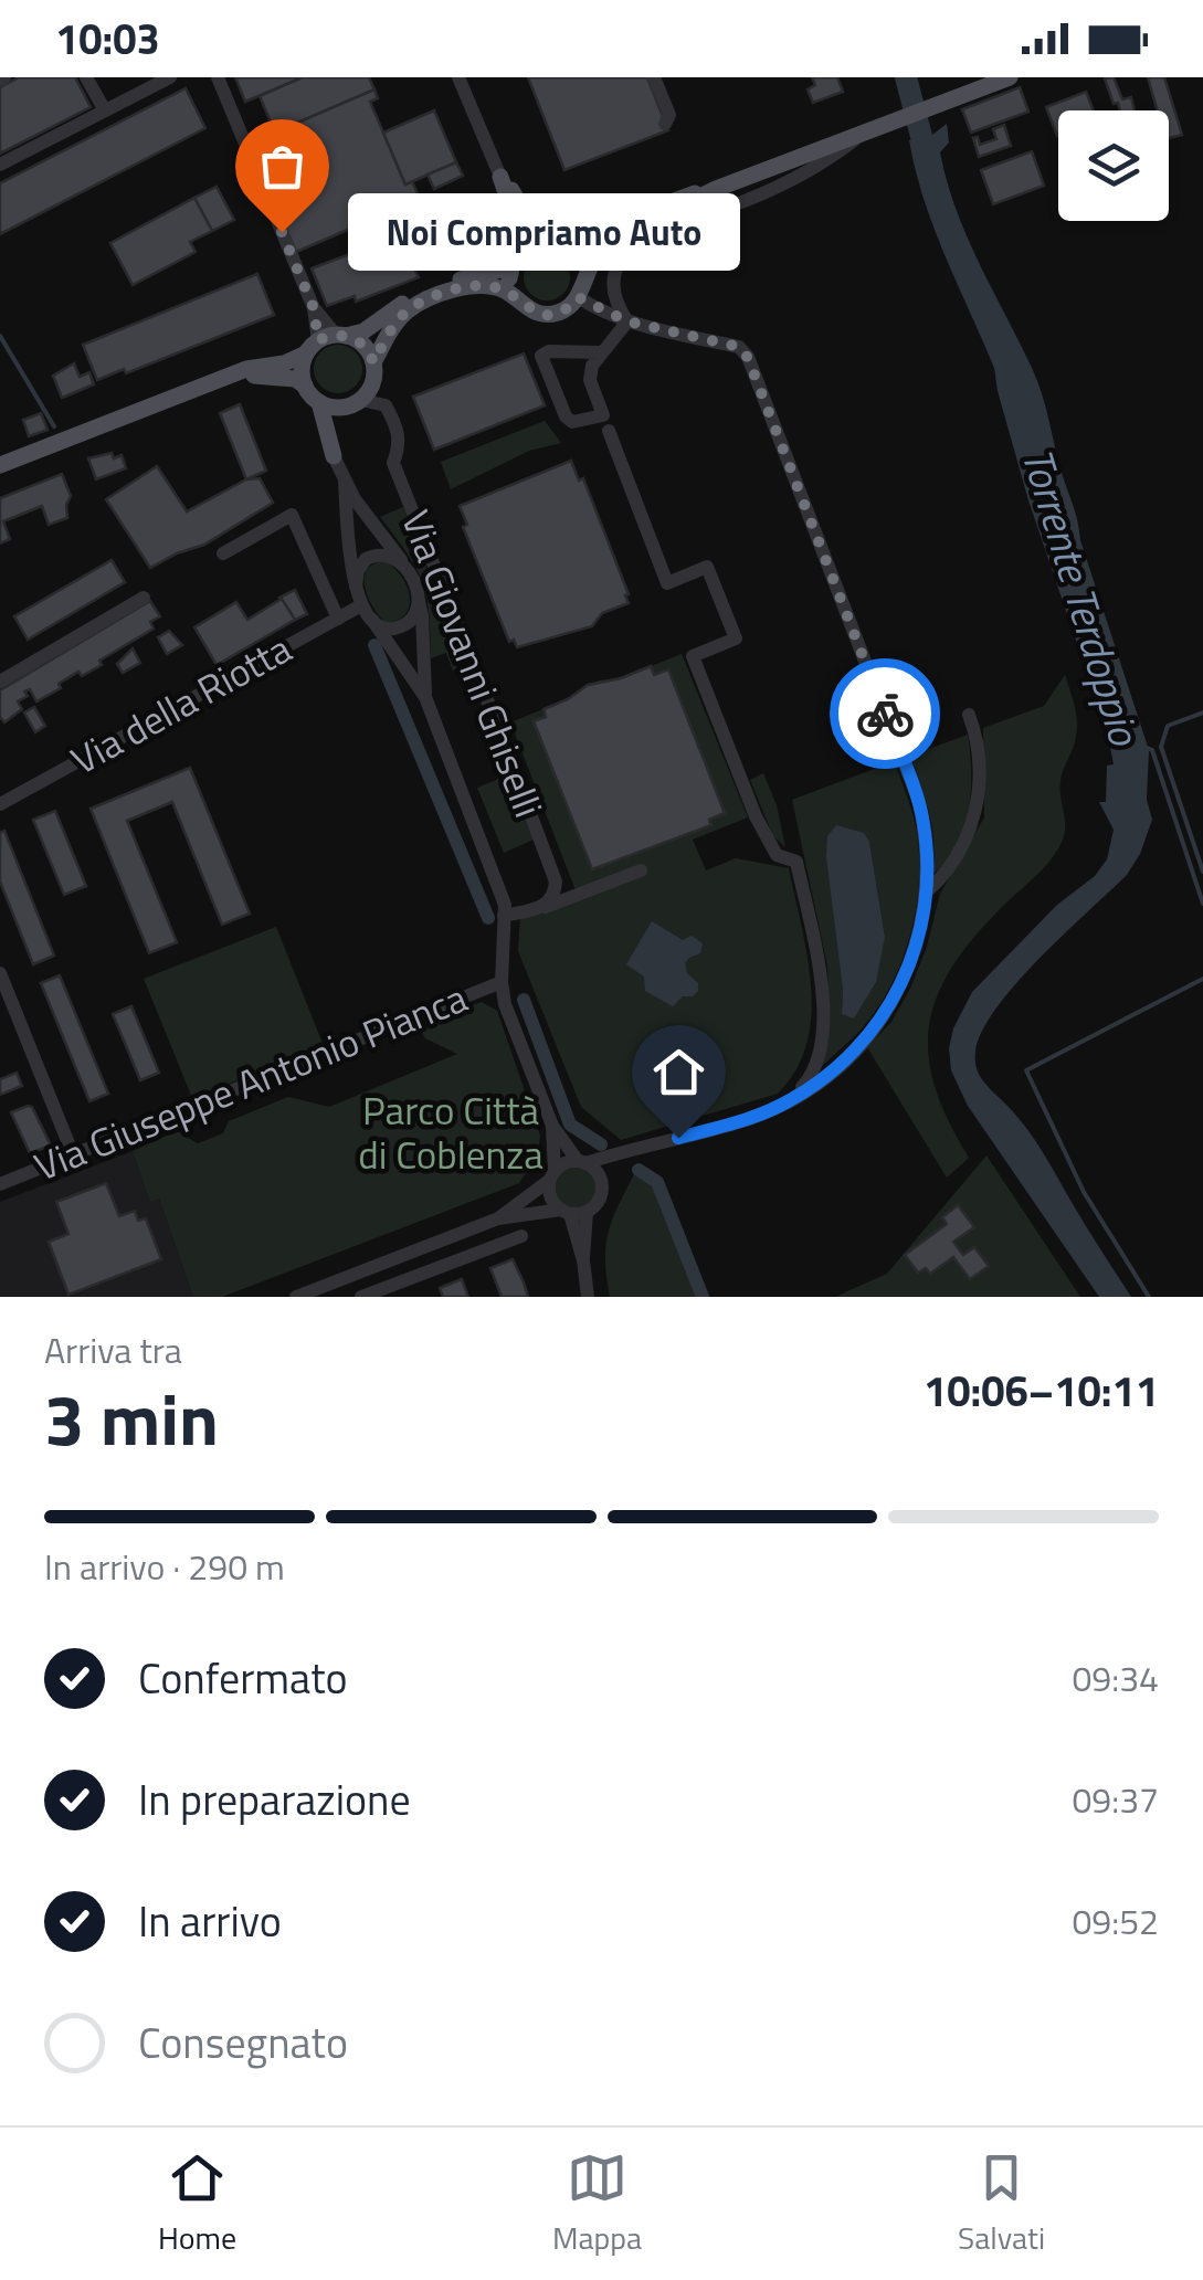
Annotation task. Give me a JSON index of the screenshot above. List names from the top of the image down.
{
  "streets": {
    "street": ["Via Giovanni Ghiselli", "Via della Riotta", "Via Giuseppe Antonio Pianca"]
  },
  "water": ["Torrente Terdoppio"],
  "parks": ["Parco Città di Coblenza"],
  "places": ["Noi Compriamo Auto"],
  "page": {
    "status": "10:03",
    "bubble": "Noi Compriamo Auto",
    "heading": ["3 min", "Arriva tra", "10:06–10:11"],
    "bar": "In arrivo · 290 m",
    "list": [
      ["Confermato", "09:34"],
      ["In preparazione", "09:37"],
      ["In arrivo", "09:52"],
      "Consegnato"
    ],
    "tabs": ["Home", "Mappa", "Salvati"]
  }
}
